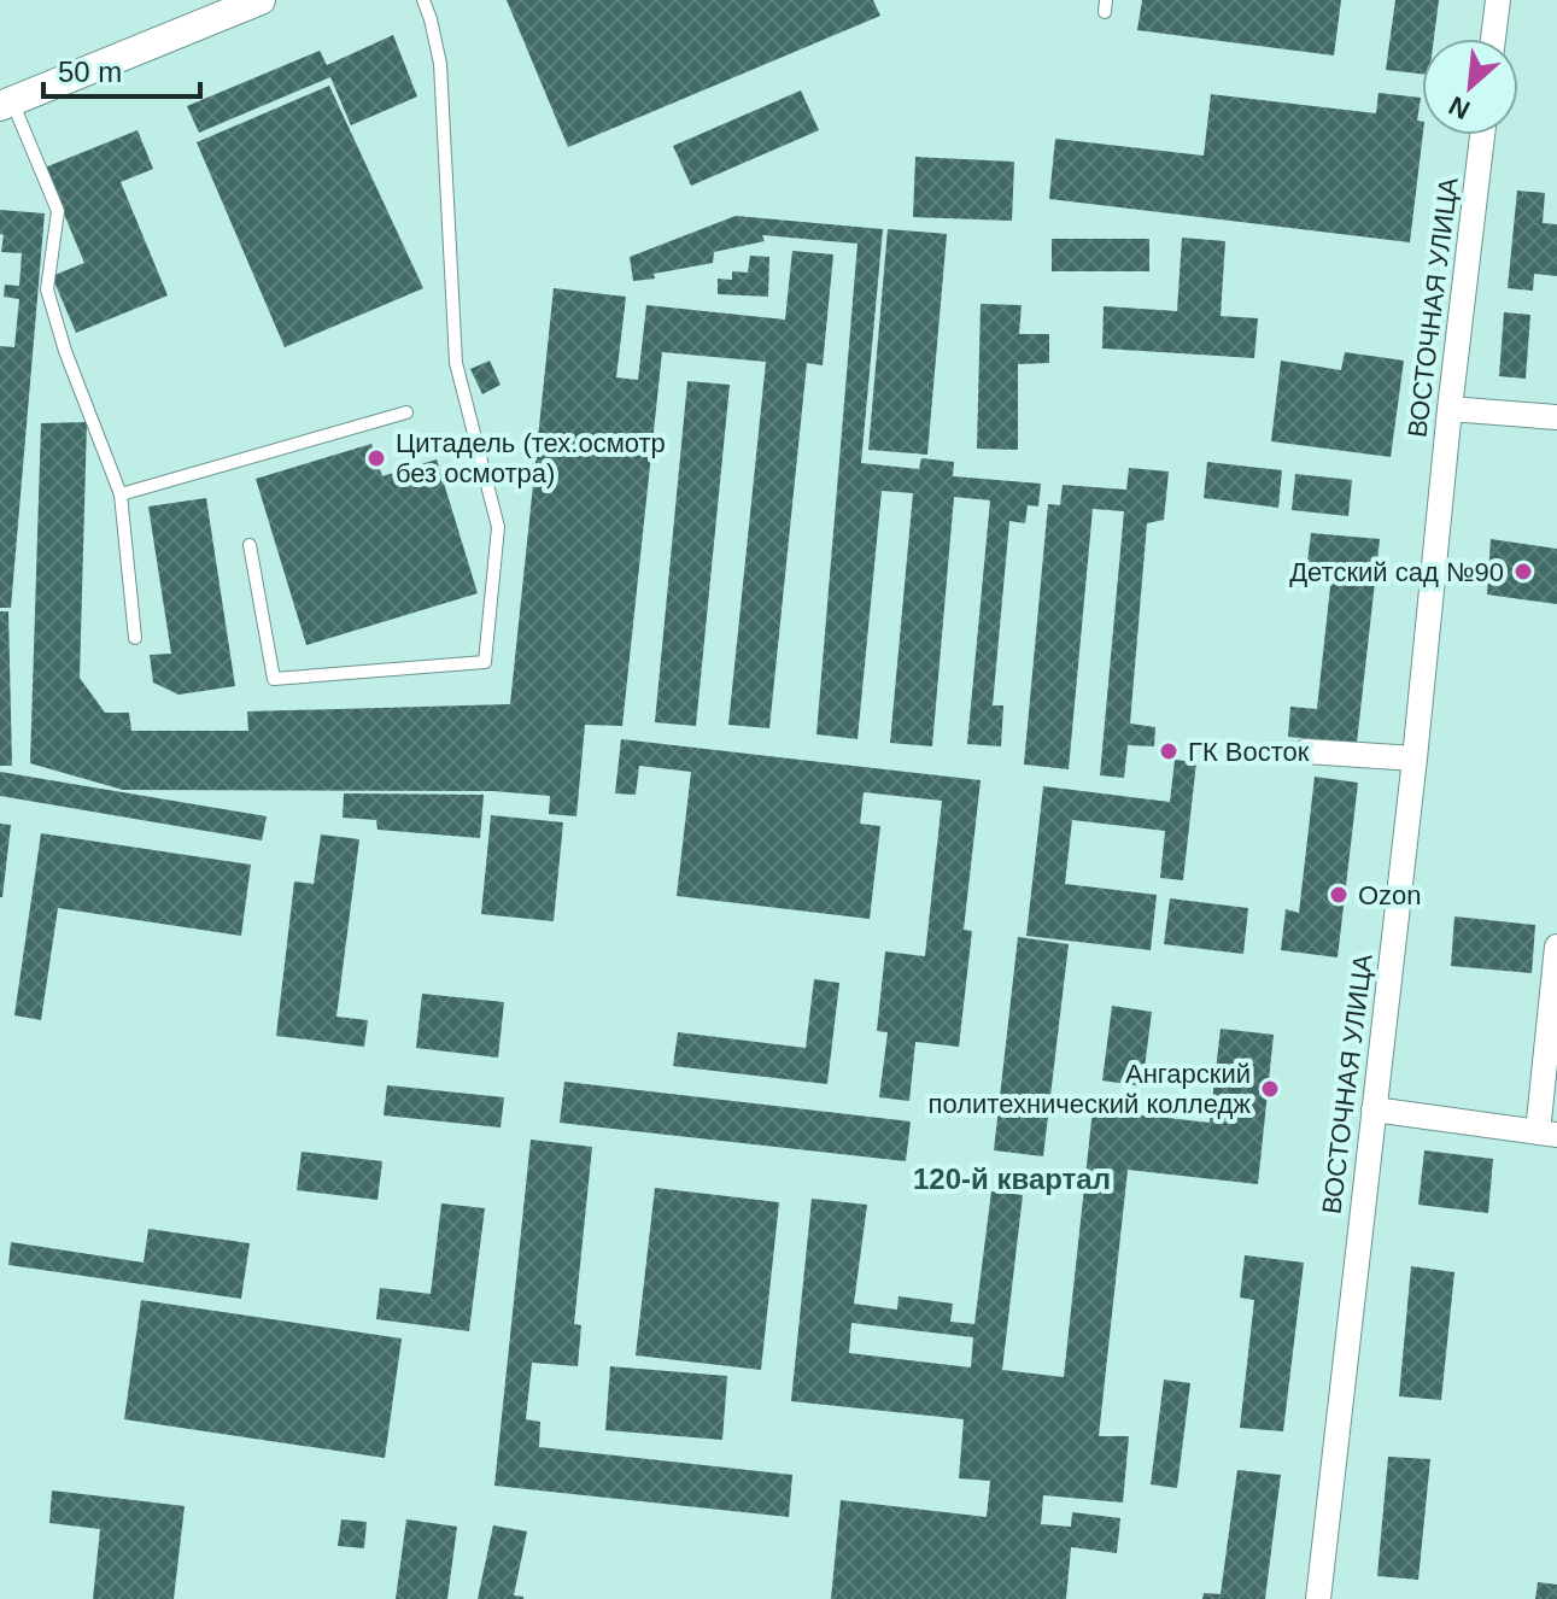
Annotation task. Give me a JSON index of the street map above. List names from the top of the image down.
{
  "streets": {
    "street": ["ВОСТОЧНАЯ УЛИЦА"]
  },
  "districts": ["120-й квартал"],
  "places": [
    "Цитадель (тех.осмотр без осмотра)",
    "Детский сад №90",
    "ГК Восток",
    "Ozon",
    "Ангарский политехнический колледж"
  ],
  "scale_bar": "50 m",
  "north": "bottom left"
}
